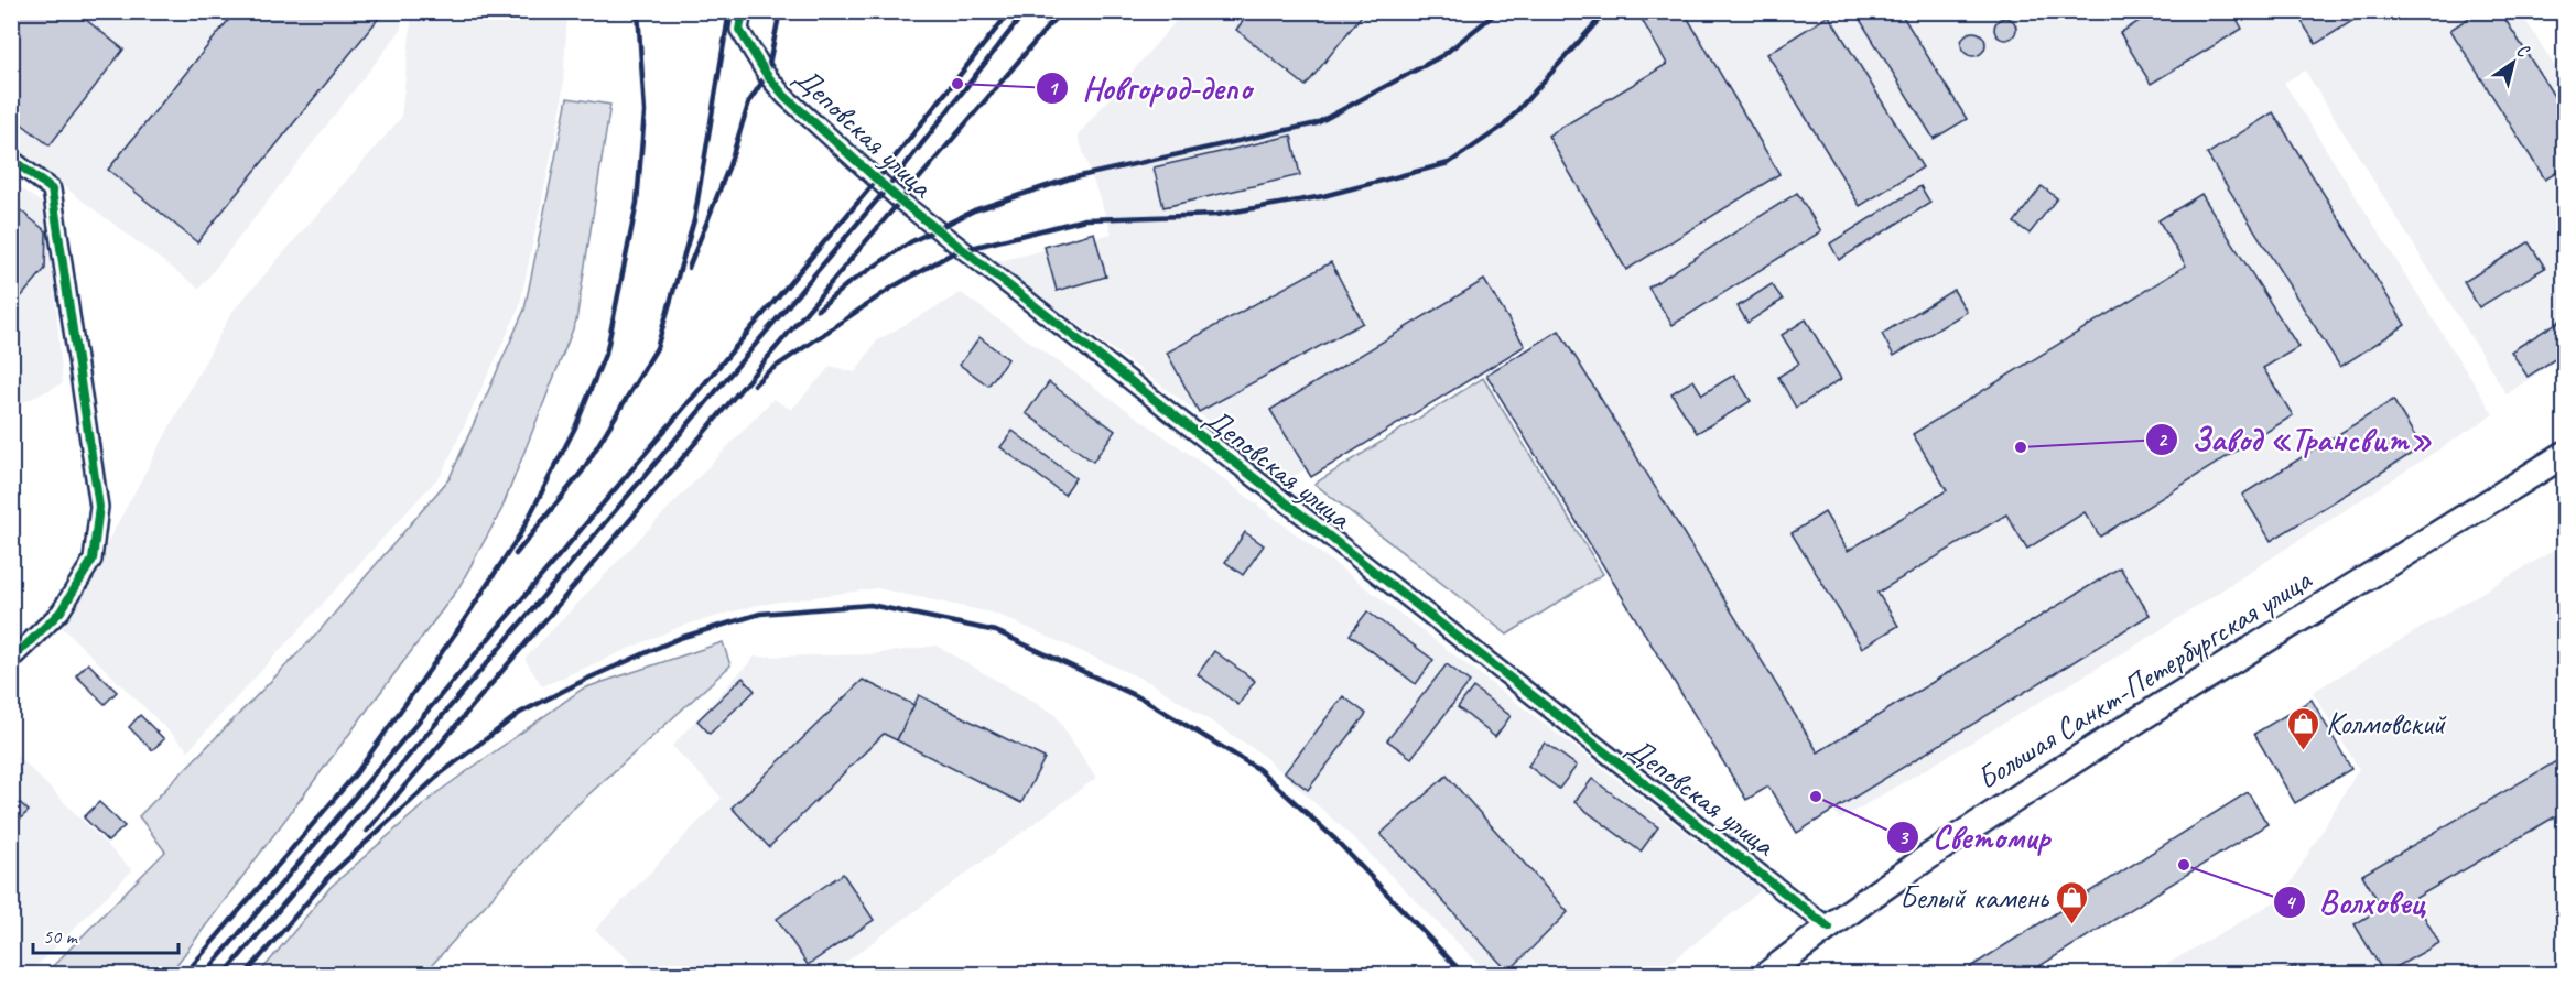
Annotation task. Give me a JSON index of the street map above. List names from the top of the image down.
{
  "streets": {
    "main road": ["Большая Санкт-Петербургская улица"],
    "street": ["Деповская улица"]
  },
  "crossings": [
    ["Деповская улица", "Большая Санкт-Петербургская улица"]
  ],
  "places": {
    "other": [
      "Новгород-депо",
      "Завод «Трансвит»",
      "Светомир",
      "Волховец"
    ],
    "shop": ["Колмовский", "Белый камень"]
  },
  "scale_bar": "50 m",
  "north": "top right"
}
